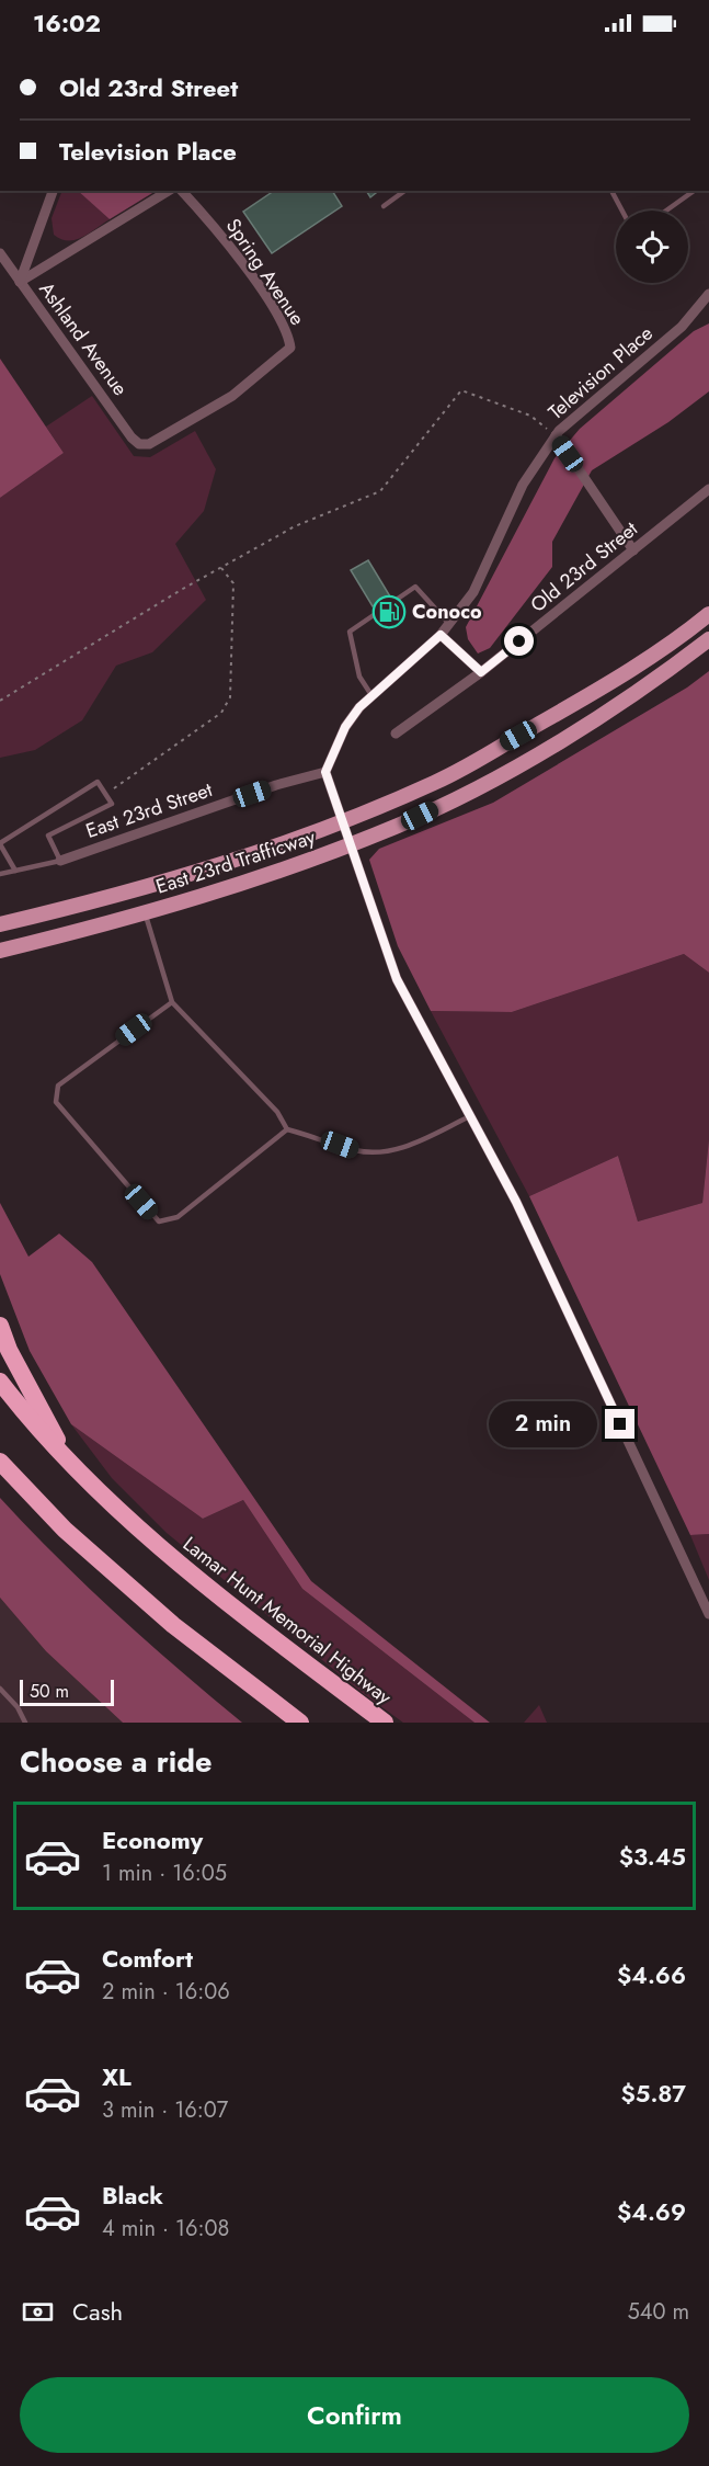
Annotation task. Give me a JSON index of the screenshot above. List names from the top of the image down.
{
  "streets": {
    "highway": ["Lamar Hunt Memorial Highway"],
    "main road": ["East 23rd Trafficway"],
    "street": [
      "Spring Avenue",
      "Ashland Avenue",
      "Television Place",
      "Old 23rd Street",
      "East 23rd Street"
    ]
  },
  "crossings": [
    ["Spring Avenue", "Ashland Avenue"],
    ["Television Place", "Old 23rd Street"]
  ],
  "places": {
    "fuel station": ["Conoco"]
  },
  "scale_bar": "50 m",
  "page": {
    "status": "16:02",
    "banner": ["Old 23rd Street", "Television Place"],
    "bubble": "2 min",
    "scale": "50 m",
    "heading": "Choose a ride",
    "list": [
      {
        "name": "Economy",
        "note": "1 min · 16:05",
        "value": "$3.45"
      },
      {
        "name": "Comfort",
        "note": "2 min · 16:06",
        "value": "$4.66"
      },
      {
        "name": "XL",
        "note": "3 min · 16:07",
        "value": "$5.87"
      },
      {
        "name": "Black",
        "note": "4 min · 16:08",
        "value": "$4.69"
      }
    ],
    "pay": ["Cash", "540 m"],
    "buttons": "Confirm"
  }
}
